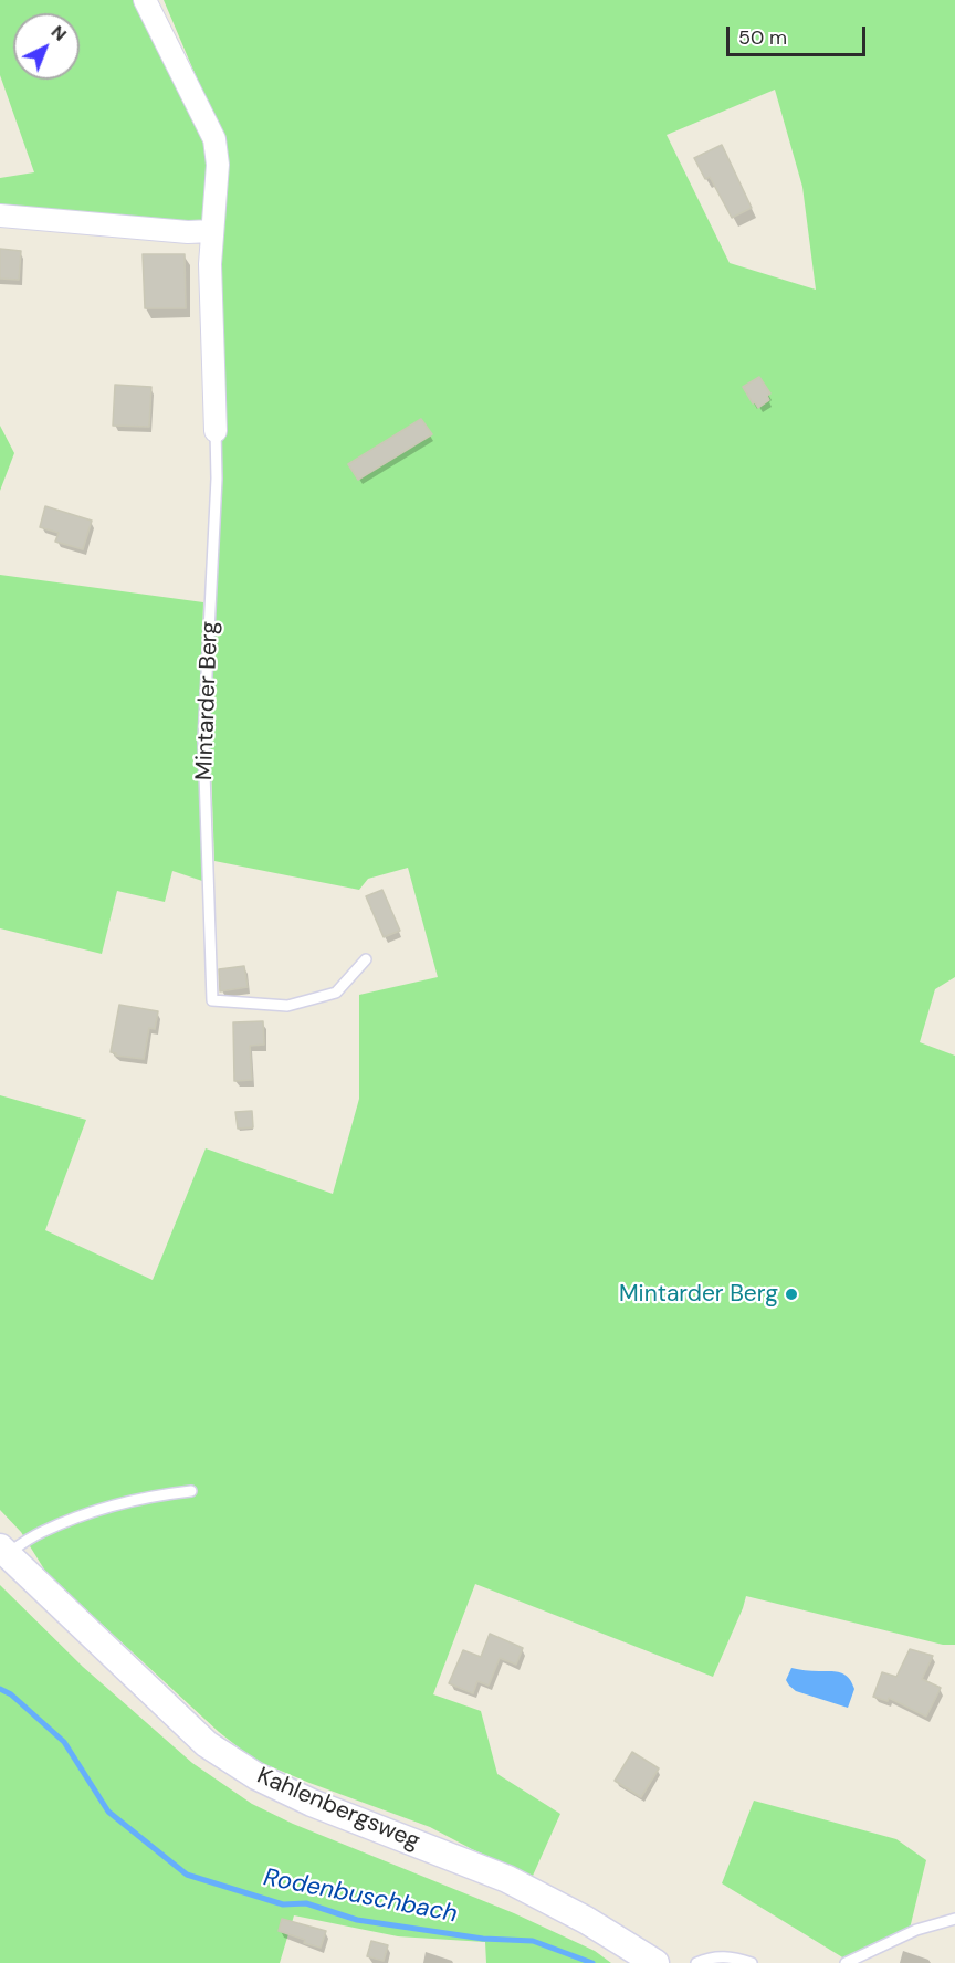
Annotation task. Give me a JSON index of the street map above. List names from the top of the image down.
{
  "streets": {
    "street": ["Mintarder Berg", "Kahlenbergsweg"]
  },
  "water": ["Rodenbuschbach"],
  "places": ["Mintarder Berg"],
  "scale_bar": "50 m",
  "north": "top right"
}
